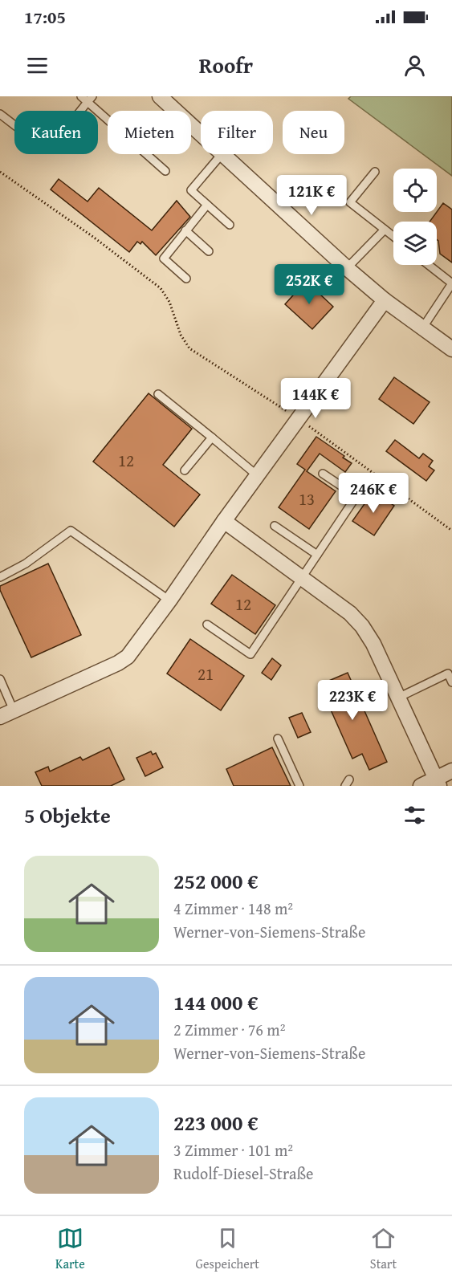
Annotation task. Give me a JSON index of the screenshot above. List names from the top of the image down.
{
  "house_numbers": [
    "12",
    "13",
    "12",
    "21"
  ],
  "page": {
    "status": "17:05",
    "header": "Roofr",
    "chip": [
      "Kaufen",
      "Mieten",
      "Filter",
      "Neu"
    ],
    "price": [
      "121K €",
      "252K €",
      "144K €",
      "246K €",
      "223K €"
    ],
    "heading": "5 Objekte",
    "list": [
      {
        "name": "252 000 €",
        "note": "4 Zimmer · 148 m² · Werner-von-Siemens-Straße"
      },
      {
        "name": "144 000 €",
        "note": "2 Zimmer · 76 m² · Werner-von-Siemens-Straße"
      },
      {
        "name": "223 000 €",
        "note": "3 Zimmer · 101 m² · Rudolf-Diesel-Straße"
      }
    ],
    "tabs": ["Karte", "Gespeichert", "Start"]
  }
}
